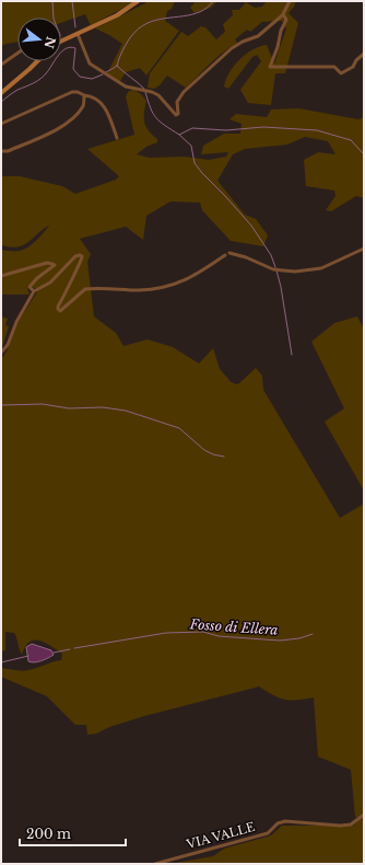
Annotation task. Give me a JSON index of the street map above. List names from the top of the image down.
{
  "streets": {
    "street": ["VIA VALLE"]
  },
  "water": ["Fosso di Ellera"],
  "scale_bar": "200 m",
  "north": "right"
}
